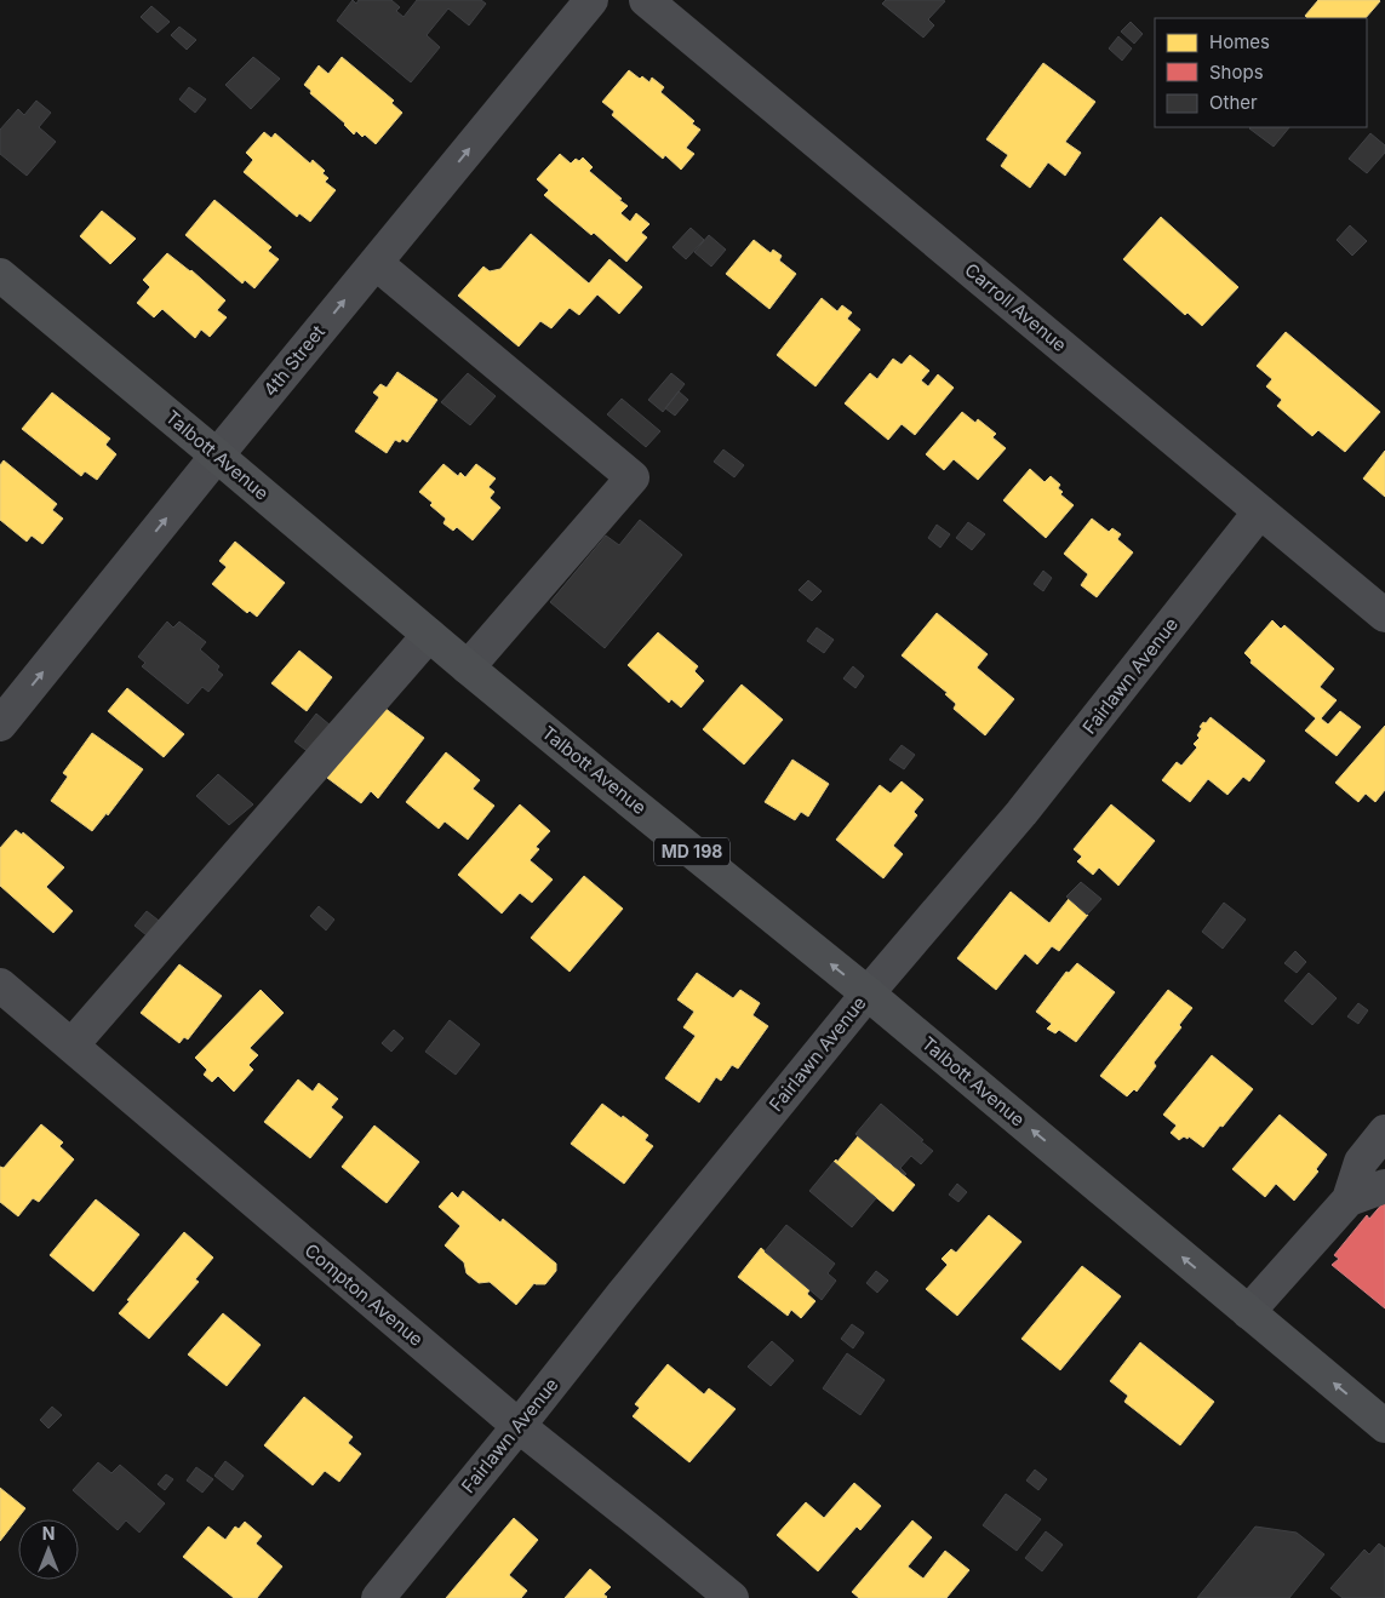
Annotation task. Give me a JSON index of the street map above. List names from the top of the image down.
{
  "streets": {
    "main road": ["Talbott Avenue", "MD 198"],
    "street": [
      "Carroll Avenue",
      "4th Street",
      "Fairlawn Avenue",
      "Compton Avenue"
    ]
  },
  "crossings": [
    ["Carroll Avenue", "Fairlawn Avenue"],
    ["4th Street", "Talbott Avenue"],
    ["Talbott Avenue", "Fairlawn Avenue"],
    ["Fairlawn Avenue", "Compton Avenue"]
  ],
  "one_way": ["Talbott Avenue"],
  "legend": ["Homes", "Shops", "Other"],
  "north": "top"
}
